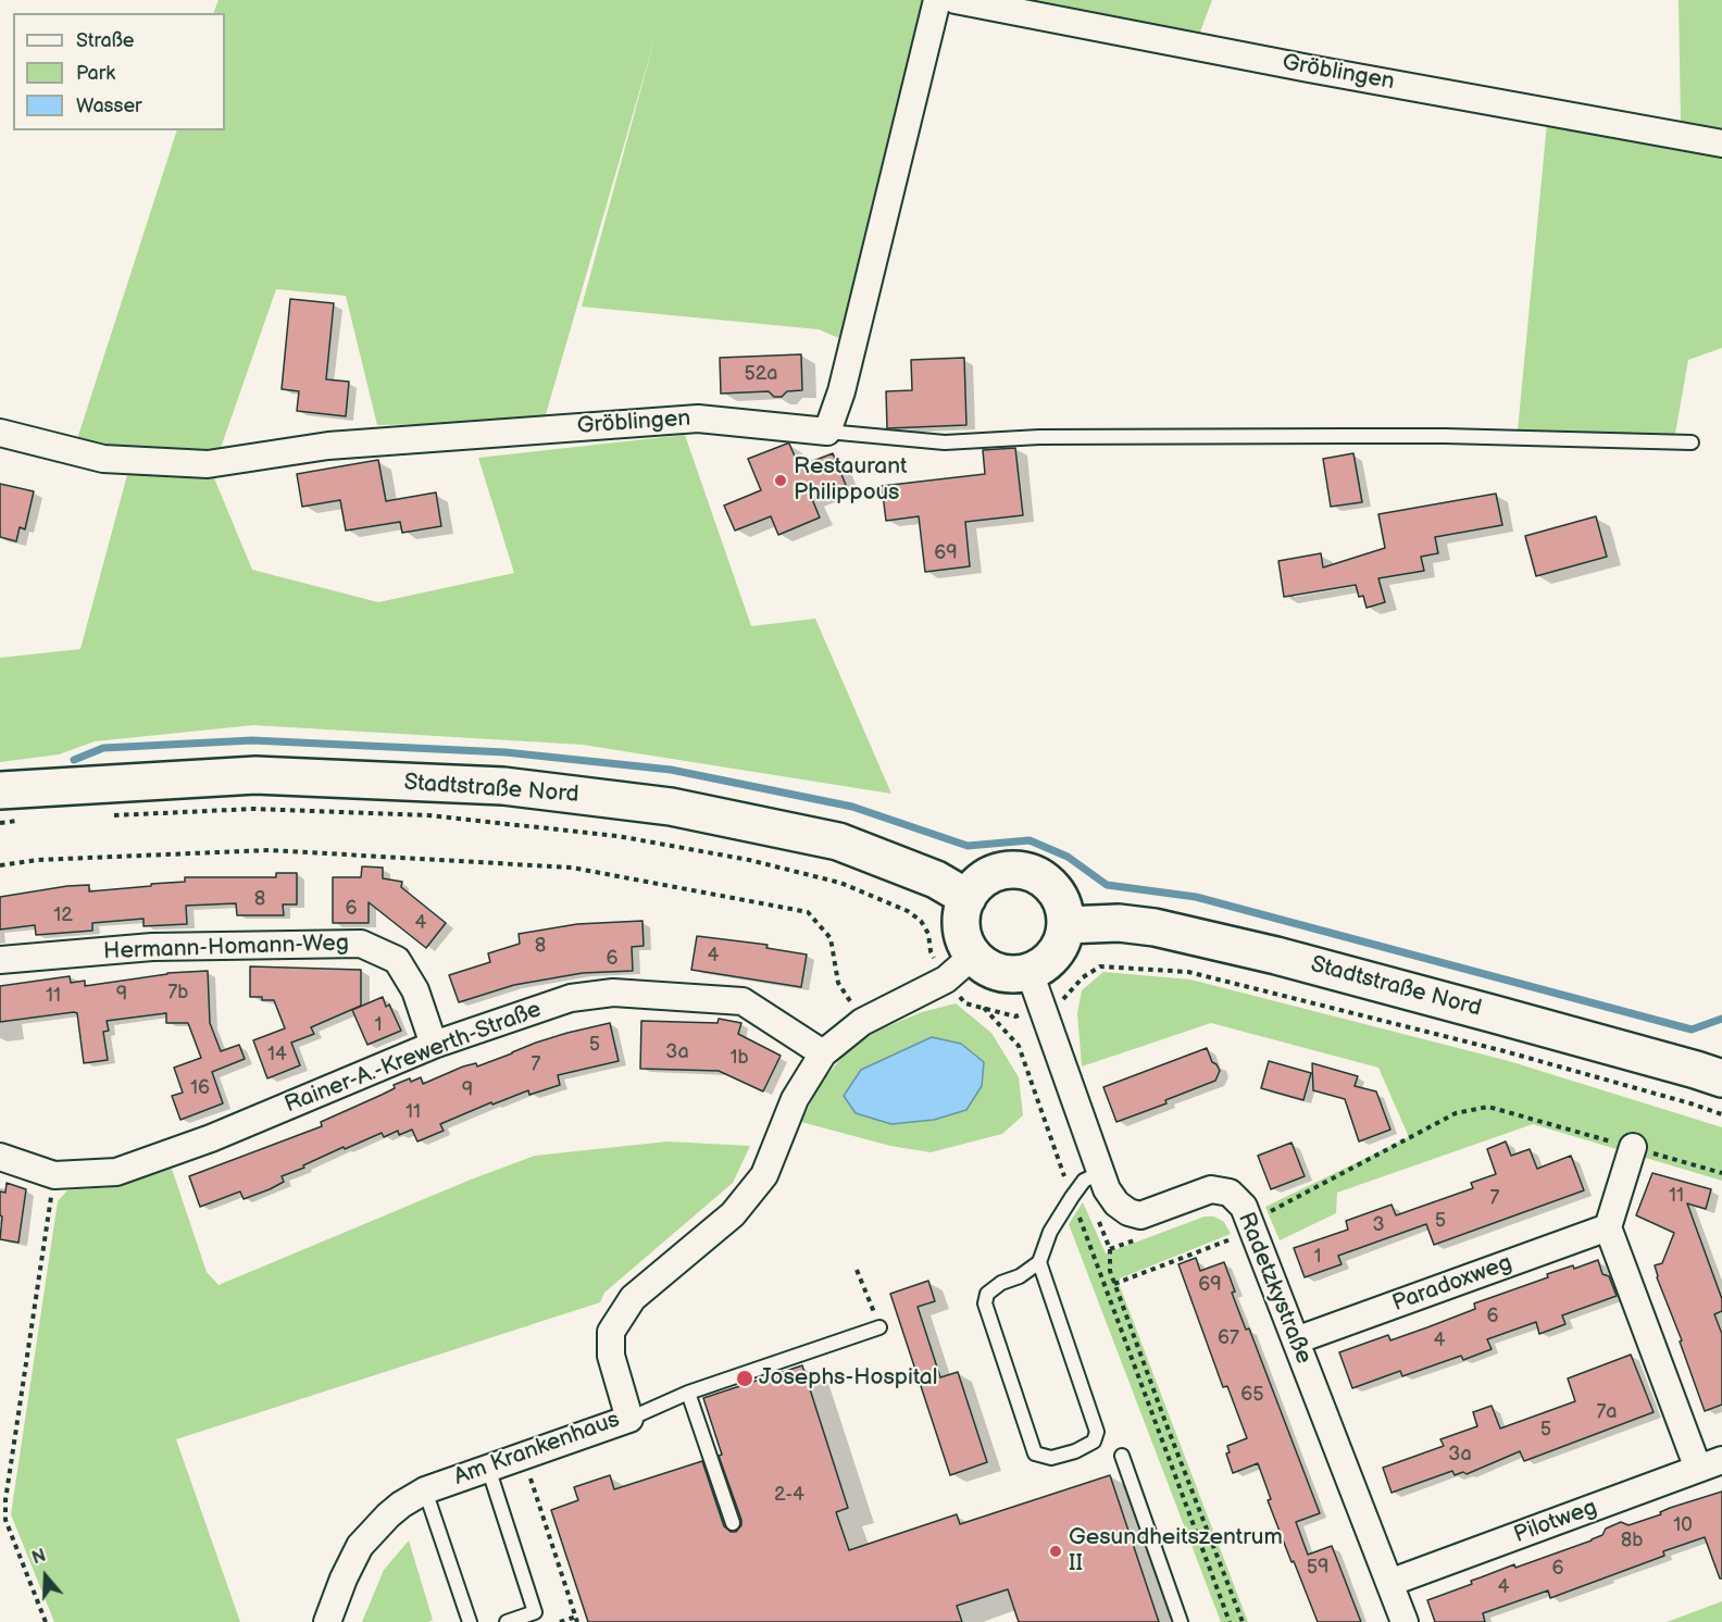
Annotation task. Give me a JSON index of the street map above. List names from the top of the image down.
{
  "streets": {
    "main road": ["Stadtstraße Nord"],
    "street": [
      "Gröblingen",
      "Hermann-Homann-Weg",
      "Rainer-A.-Krewerth-Straße",
      "Paradoxweg",
      "Radetzkystraße",
      "Am Krankenhaus",
      "Pilotweg"
    ]
  },
  "crossings": [
    ["Stadtstraße Nord", "Radetzkystraße"],
    ["Stadtstraße Nord", "Am Krankenhaus"],
    ["Hermann-Homann-Weg", "Rainer-A.-Krewerth-Straße"],
    ["Rainer-A.-Krewerth-Straße", "Am Krankenhaus"],
    ["Paradoxweg", "Radetzkystraße"],
    ["Radetzkystraße", "Am Krankenhaus"],
    ["Radetzkystraße", "Pilotweg"]
  ],
  "places": ["Restaurant Philippous", "Josephs-Hospital", "Gesundheitszentrum II"],
  "house_numbers": [
    "52a",
    "69",
    "8",
    "6",
    "12",
    "4",
    "8",
    "4",
    "6",
    "7b",
    "9",
    "11",
    "1",
    "5",
    "3a",
    "14",
    "1b",
    "7",
    "16",
    "9",
    "11",
    "11",
    "7",
    "5",
    "3",
    "1",
    "69",
    "6",
    "67",
    "4",
    "65",
    "7a",
    "5",
    "3a",
    "2-4",
    "10",
    "8b",
    "59",
    "6",
    "4"
  ],
  "legend": ["Straße", "Park", "Wasser"],
  "north": "top"
}
